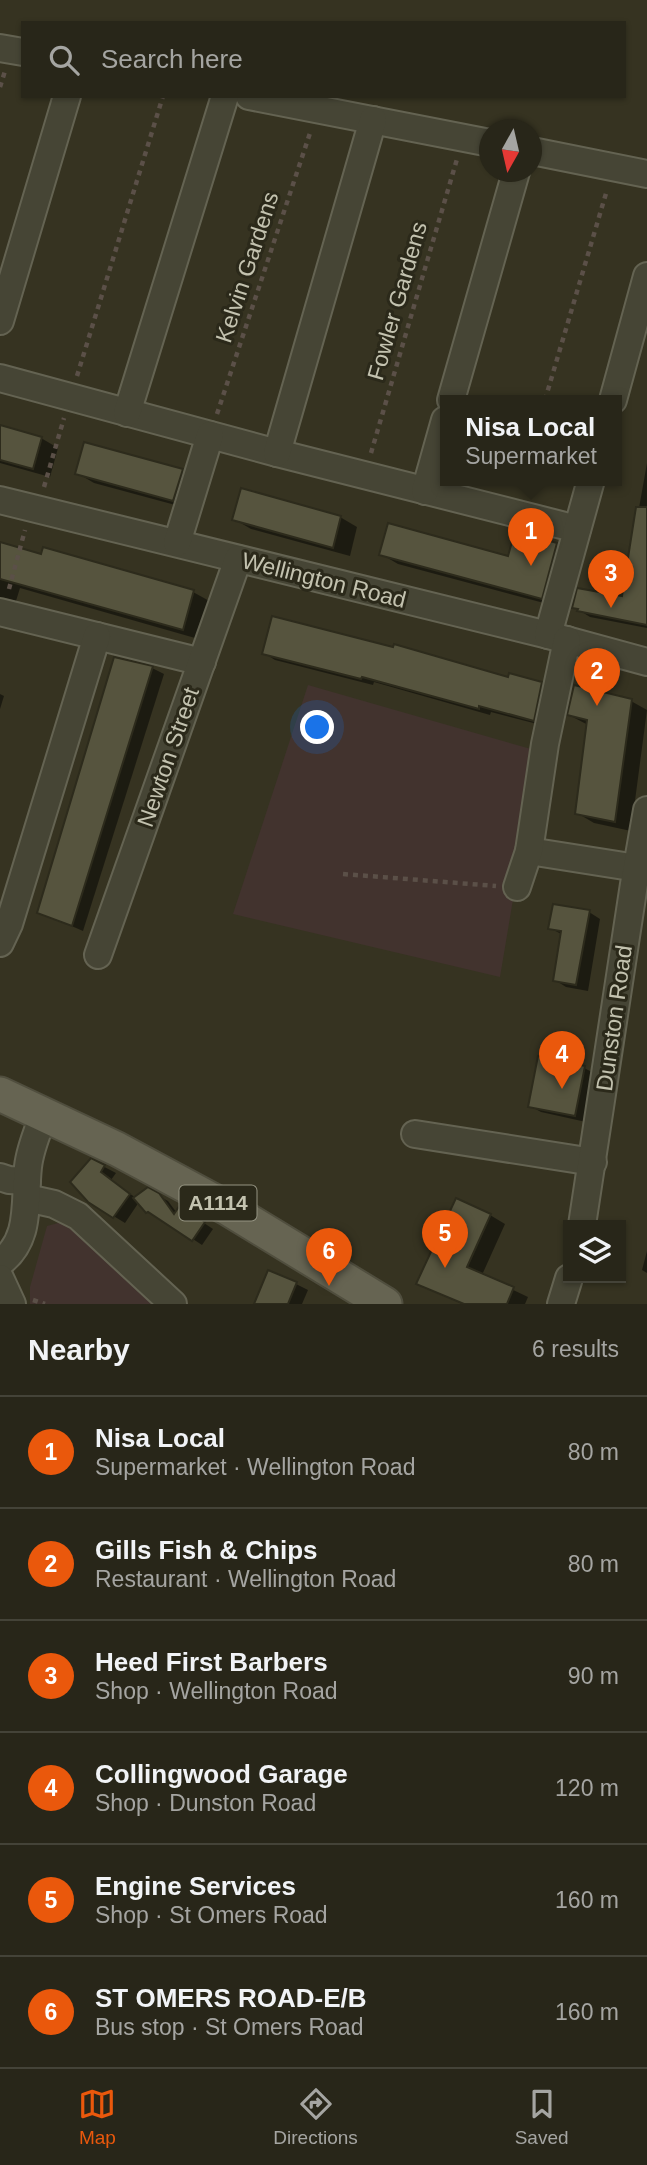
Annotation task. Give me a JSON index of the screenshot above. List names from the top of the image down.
{
  "streets": {
    "main road": ["A1114"],
    "street": ["Wellington Road", "Newton Street", "Dunston Road"],
    "path": ["Kelvin Gardens", "Fowler Gardens"]
  },
  "crossings": [
    ["Wellington Road", "Newton Street"]
  ],
  "north": "bottom",
  "page": {
    "search": "Search here",
    "popup": ["Nisa Local", "Supermarket"],
    "pins": [
      "1",
      "3",
      "2",
      "4",
      "5",
      "6"
    ],
    "heading": ["Nearby", "6 results"],
    "list": [
      {
        "mark": "1",
        "name": "Nisa Local",
        "note": "Supermarket · Wellington Road",
        "value": "80 m"
      },
      {
        "mark": "2",
        "name": "Gills Fish & Chips",
        "note": "Restaurant · Wellington Road",
        "value": "80 m"
      },
      {
        "mark": "3",
        "name": "Heed First Barbers",
        "note": "Shop · Wellington Road",
        "value": "90 m"
      },
      {
        "mark": "4",
        "name": "Collingwood Garage",
        "note": "Shop · Dunston Road",
        "value": "120 m"
      },
      {
        "mark": "5",
        "name": "Engine Services",
        "note": "Shop · St Omers Road",
        "value": "160 m"
      },
      {
        "mark": "6",
        "name": "ST OMERS ROAD-E/B",
        "note": "Bus stop · St Omers Road",
        "value": "160 m"
      }
    ],
    "nav": ["Map", "Directions", "Saved"]
  }
}
